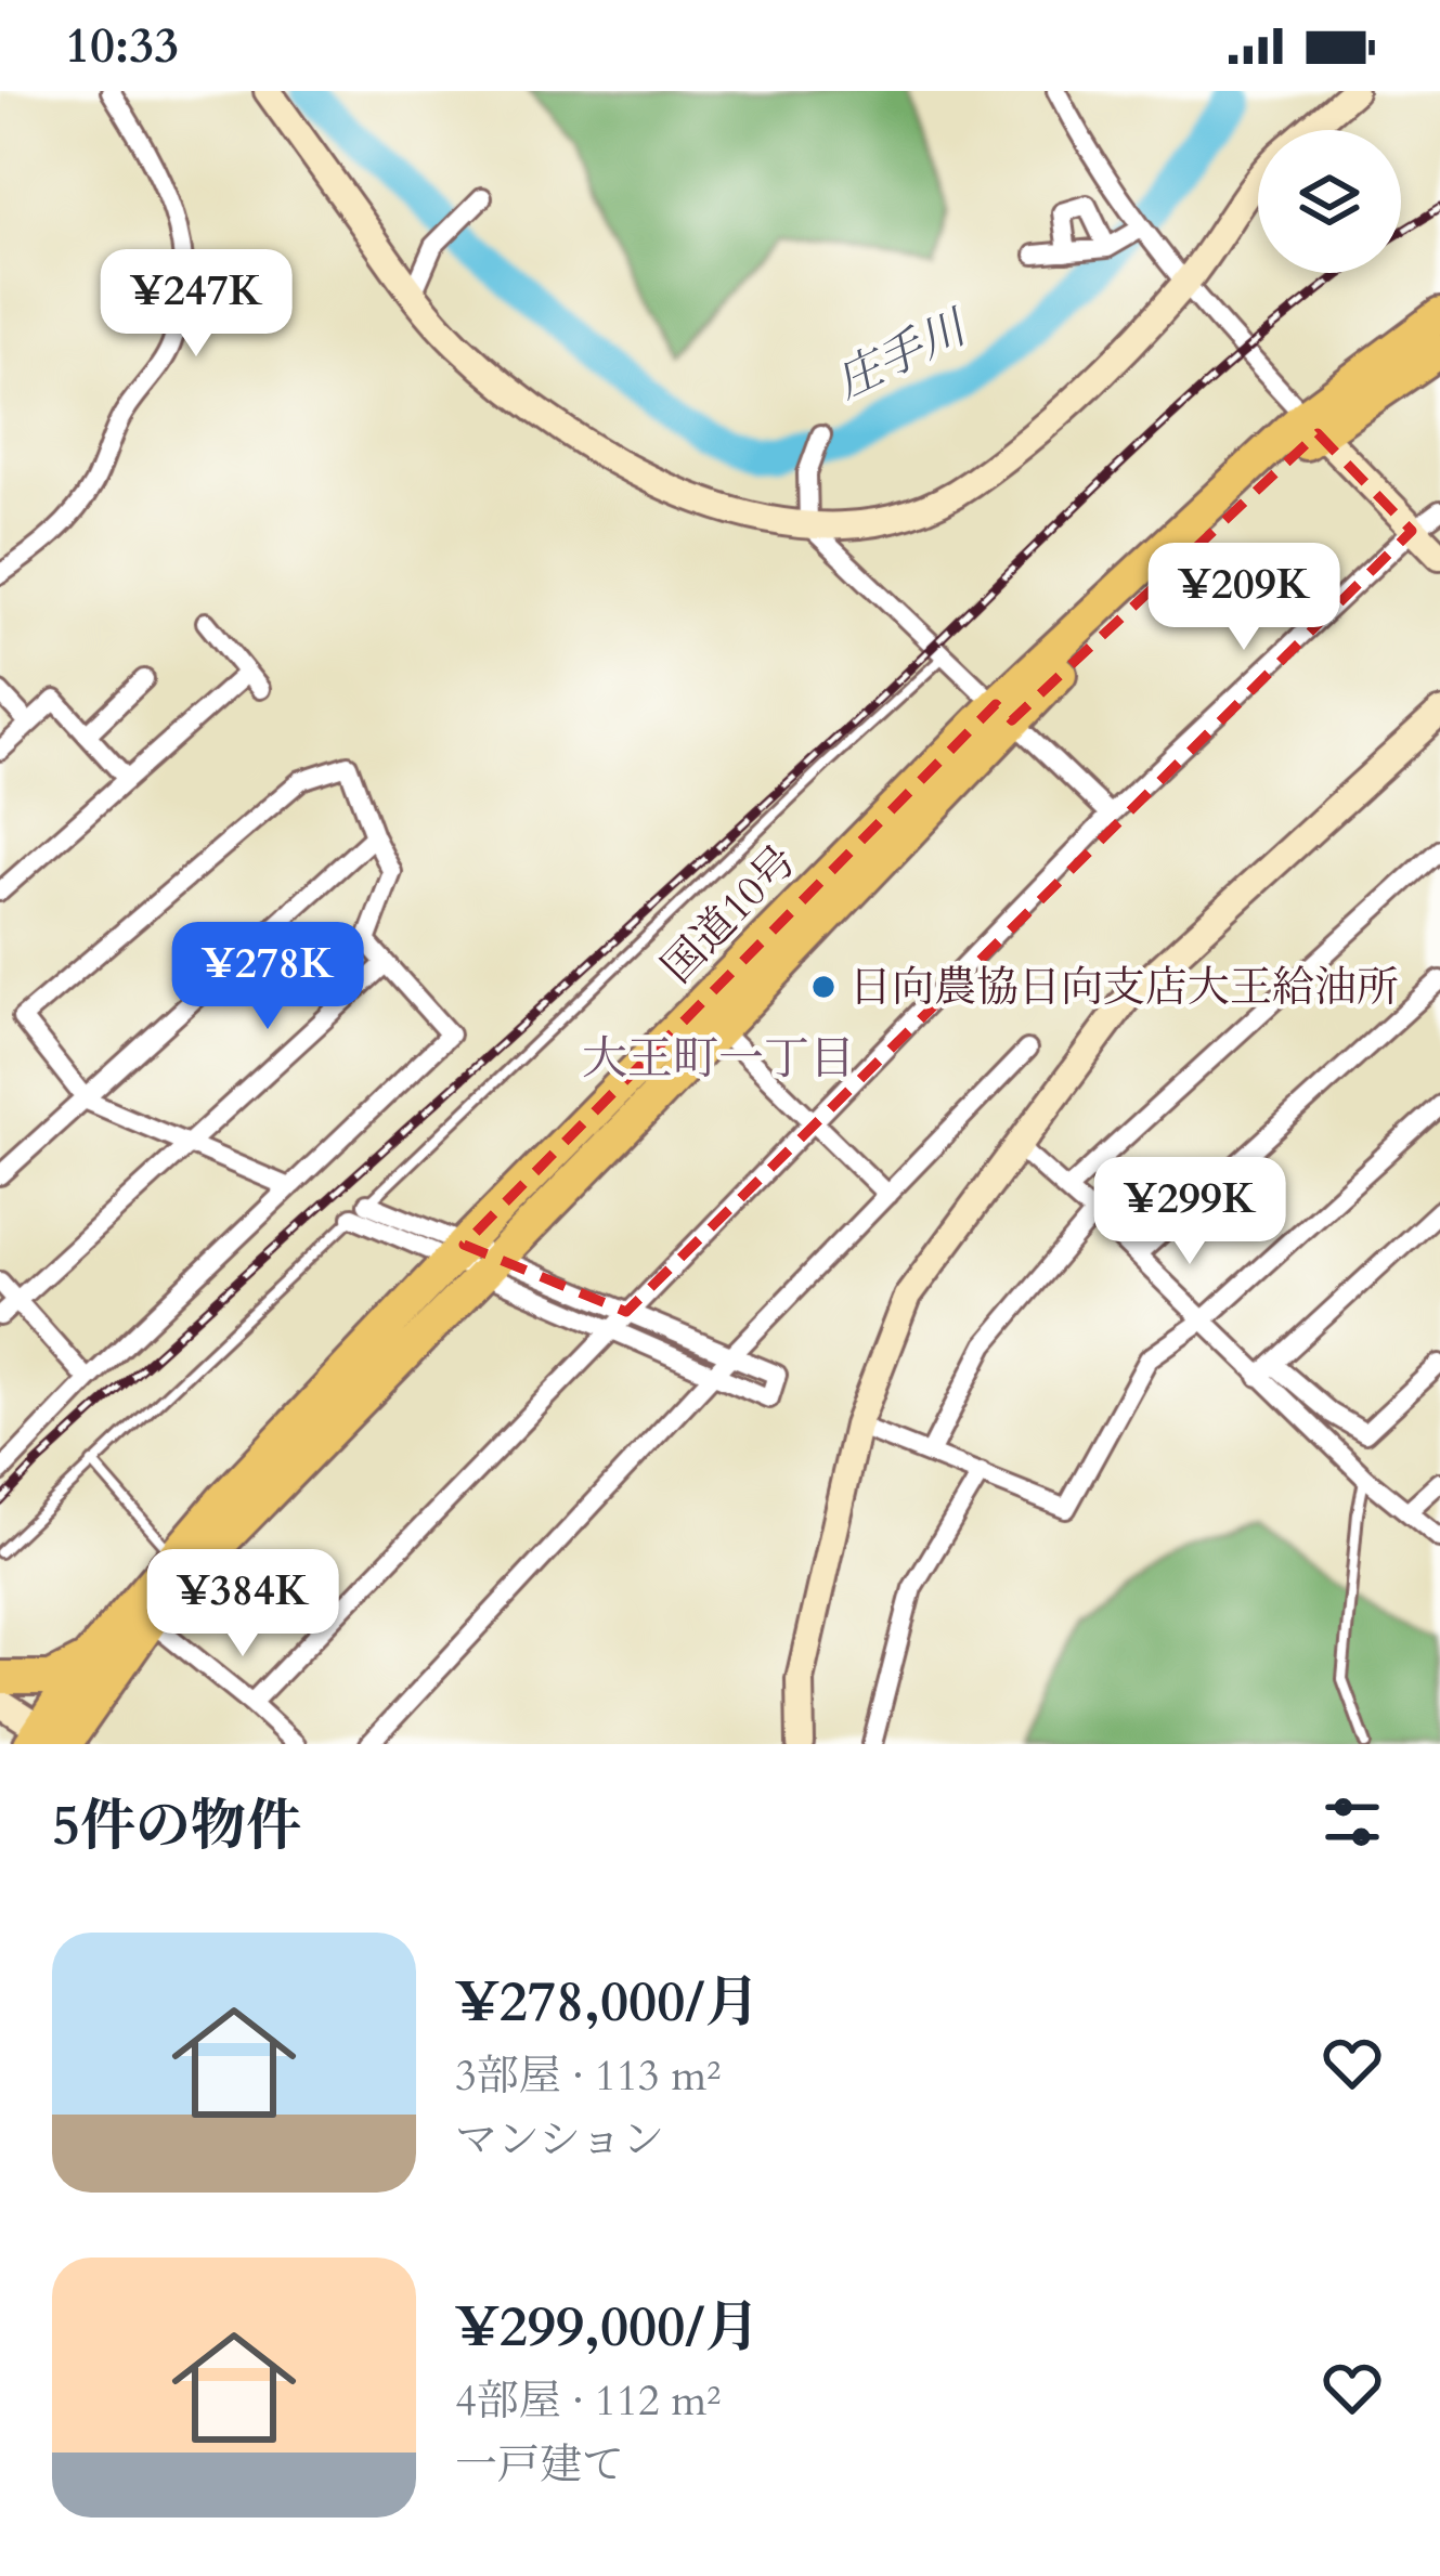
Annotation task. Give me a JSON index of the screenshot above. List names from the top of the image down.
{
  "streets": {
    "highway": ["国道10号"]
  },
  "districts": ["大王町一丁目"],
  "water": ["庄手川"],
  "places": ["日向農協日向支店大王給油所"],
  "page": {
    "status": "10:33",
    "price": [
      "¥247K",
      "¥209K",
      "¥278K",
      "¥299K",
      "¥384K"
    ],
    "heading": "5件の物件",
    "list": [
      {
        "name": "¥278,000/月",
        "note": "3部屋 · 113 m² · マンション"
      },
      {
        "name": "¥299,000/月",
        "note": "4部屋 · 112 m² · 一戸建て"
      }
    ]
  }
}
